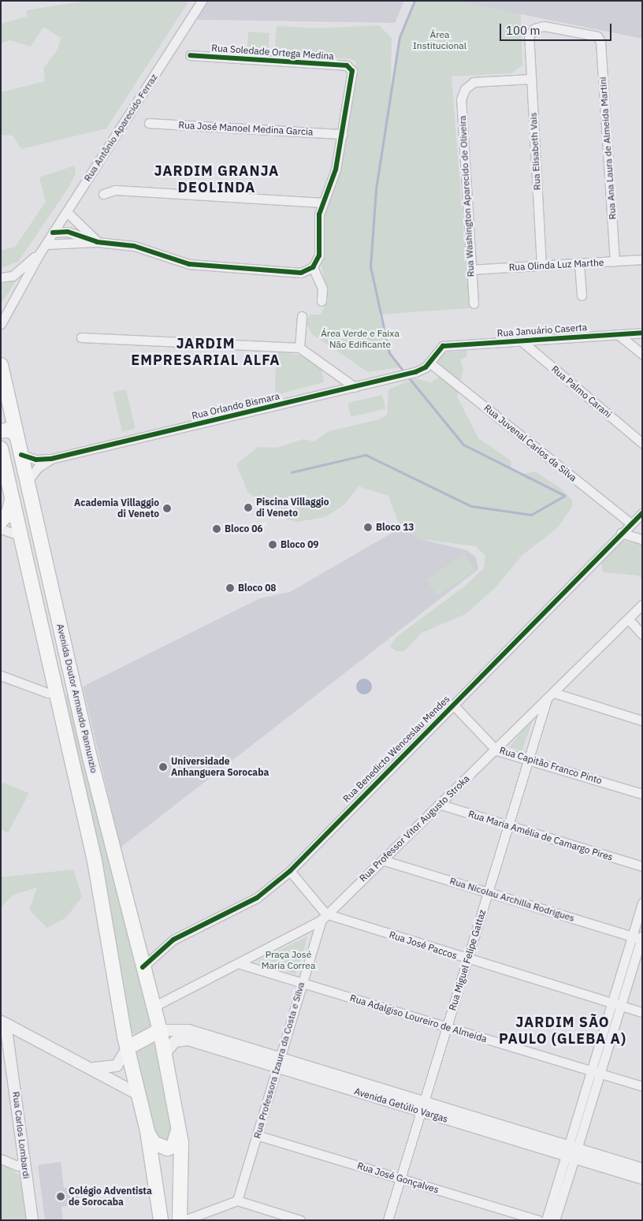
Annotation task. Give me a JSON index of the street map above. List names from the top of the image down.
{
  "streets": {
    "main road": ["Avenida Doutor Armando Pannunzio"],
    "street": [
      "Rua Soledade Ortega Medina",
      "Rua Antônio Aparecido Ferraz",
      "Rua José Manoel Medina Garcia",
      "Rua Ana Laura de Almeida Martini",
      "Rua Elisabeth Vais",
      "Rua Washington Aparecido de Oliveira",
      "Rua Olinda Luz Marthe",
      "Rua Januário Caserta",
      "Rua Palmo Carani",
      "Rua Orlando Bismara",
      "Rua Juvenal Carlos da Silva",
      "Rua Benedicto Wenceslau Mendes",
      "Rua Capitão Franco Pinto",
      "Rua Professor Vitor Augusto Stroka",
      "Rua Maria Amélia de Camargo Pires",
      "Rua Nicolau Archilla Rodrigues",
      "Rua José Paccos",
      "Rua Miguel Felipe Gattaz",
      "Rua Adalgiso Loureiro de Almeida",
      "Rua Professora Izaura da Costa e Silva",
      "Avenida Getúlio Vargas",
      "Rua Carlos Lombardi",
      "Rua José Gonçalves"
    ]
  },
  "crossings": [
    ["Rua Soledade Ortega Medina", "Rua José Manoel Medina Garcia"],
    ["Rua Ana Laura de Almeida Martini", "Rua Elisabeth Vais"],
    ["Rua Ana Laura de Almeida Martini", "Rua Olinda Luz Marthe"],
    ["Rua Elisabeth Vais", "Rua Washington Aparecido de Oliveira"],
    ["Rua Elisabeth Vais", "Rua Olinda Luz Marthe"],
    ["Rua Washington Aparecido de Oliveira", "Rua Olinda Luz Marthe"],
    ["Rua Januário Caserta", "Rua Palmo Carani"],
    ["Rua Januário Caserta", "Rua Orlando Bismara"],
    ["Rua Orlando Bismara", "Rua Juvenal Carlos da Silva"],
    ["Rua Orlando Bismara", "Avenida Doutor Armando Pannunzio"],
    ["Rua Juvenal Carlos da Silva", "Rua Benedicto Wenceslau Mendes"],
    ["Avenida Doutor Armando Pannunzio", "Rua Benedicto Wenceslau Mendes"],
    ["Avenida Doutor Armando Pannunzio", "Rua Professor Vitor Augusto Stroka"],
    ["Avenida Doutor Armando Pannunzio", "Avenida Getúlio Vargas"],
    ["Rua Benedicto Wenceslau Mendes", "Rua Capitão Franco Pinto"],
    ["Rua Capitão Franco Pinto", "Rua Professor Vitor Augusto Stroka"],
    ["Rua Capitão Franco Pinto", "Rua Miguel Felipe Gattaz"],
    ["Rua Professor Vitor Augusto Stroka", "Rua Maria Amélia de Camargo Pires"],
    ["Rua Professor Vitor Augusto Stroka", "Rua Nicolau Archilla Rodrigues"],
    ["Rua Professor Vitor Augusto Stroka", "Rua José Paccos"],
    ["Rua Professor Vitor Augusto Stroka", "Rua Miguel Felipe Gattaz"],
    ["Rua Professor Vitor Augusto Stroka", "Rua Adalgiso Loureiro de Almeida"],
    ["Rua Professor Vitor Augusto Stroka", "Rua Professora Izaura da Costa e Silva"],
    ["Rua Maria Amélia de Camargo Pires", "Rua Miguel Felipe Gattaz"],
    ["Rua Nicolau Archilla Rodrigues", "Rua Miguel Felipe Gattaz"],
    ["Rua José Paccos", "Rua Miguel Felipe Gattaz"],
    ["Rua José Paccos", "Rua Professora Izaura da Costa e Silva"],
    ["Rua Miguel Felipe Gattaz", "Rua Adalgiso Loureiro de Almeida"],
    ["Rua Miguel Felipe Gattaz", "Avenida Getúlio Vargas"],
    ["Rua Miguel Felipe Gattaz", "Rua José Gonçalves"],
    ["Rua Adalgiso Loureiro de Almeida", "Rua Professora Izaura da Costa e Silva"],
    ["Rua Professora Izaura da Costa e Silva", "Avenida Getúlio Vargas"],
    ["Rua Professora Izaura da Costa e Silva", "Rua José Gonçalves"]
  ],
  "districts": ["JARDIM GRANJA DEOLINDA", "JARDIM EMPRESARIAL ALFA", "JARDIM SÃO PAULO (GLEBA A)"],
  "parks": ["Área Institucional", "Área Verde e Faixa Não Edificante", "Praça José Maria Correa"],
  "places": [
    "Piscina Villaggio di Veneto",
    "Academia Villaggio di Veneto",
    "Bloco 13",
    "Bloco 06",
    "Bloco 09",
    "Bloco 08",
    "Universidade Anhanguera Sorocaba",
    "Colégio Adventista de Sorocaba"
  ],
  "scale_bar": "100 m"
}
